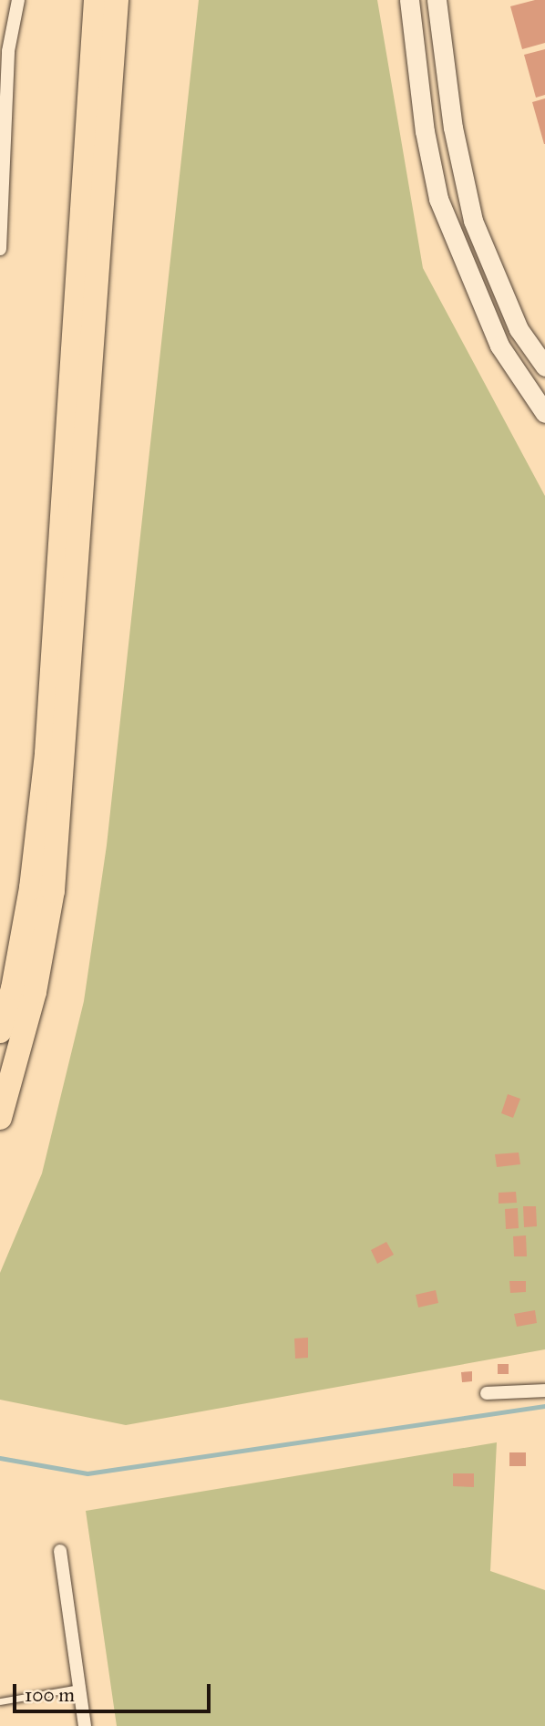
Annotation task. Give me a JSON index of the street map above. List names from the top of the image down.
{
  "scale_bar": "100 m"
}
